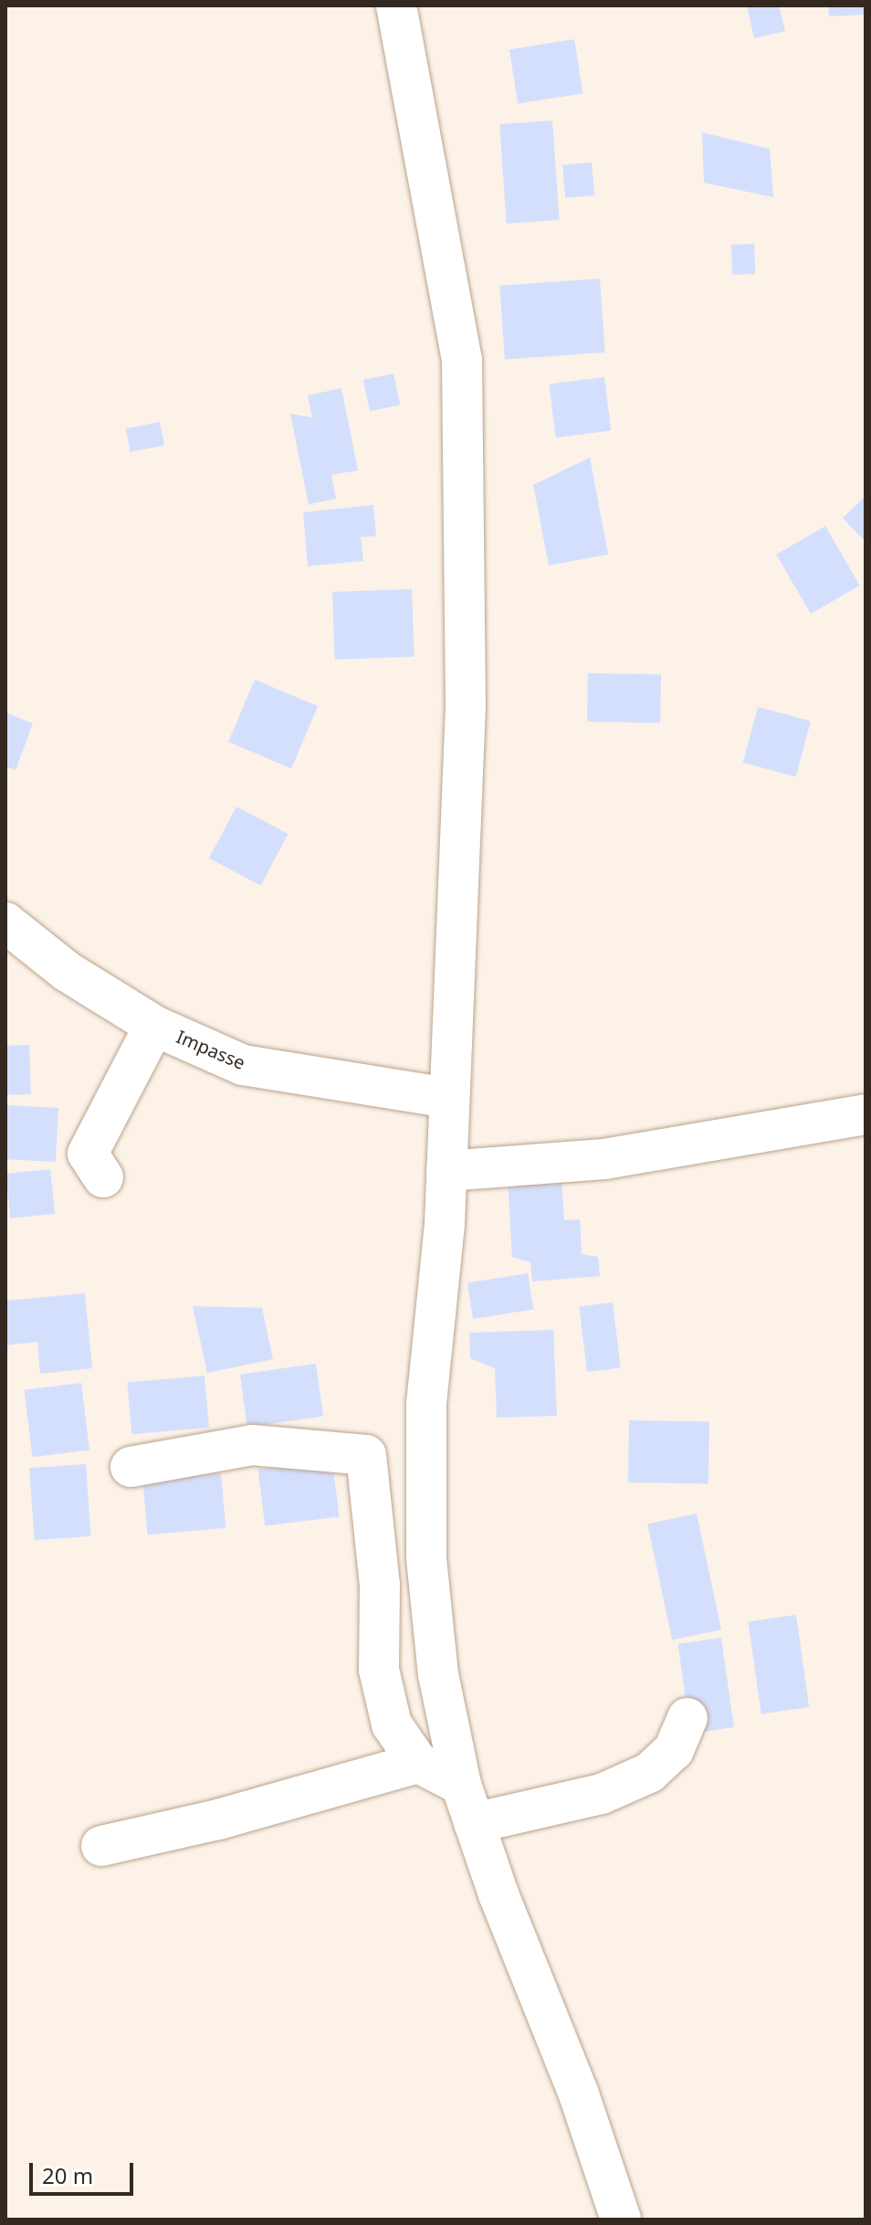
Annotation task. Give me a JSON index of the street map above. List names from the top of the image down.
{
  "streets": {
    "street": ["Impasse"]
  },
  "scale_bar": "20 m"
}
